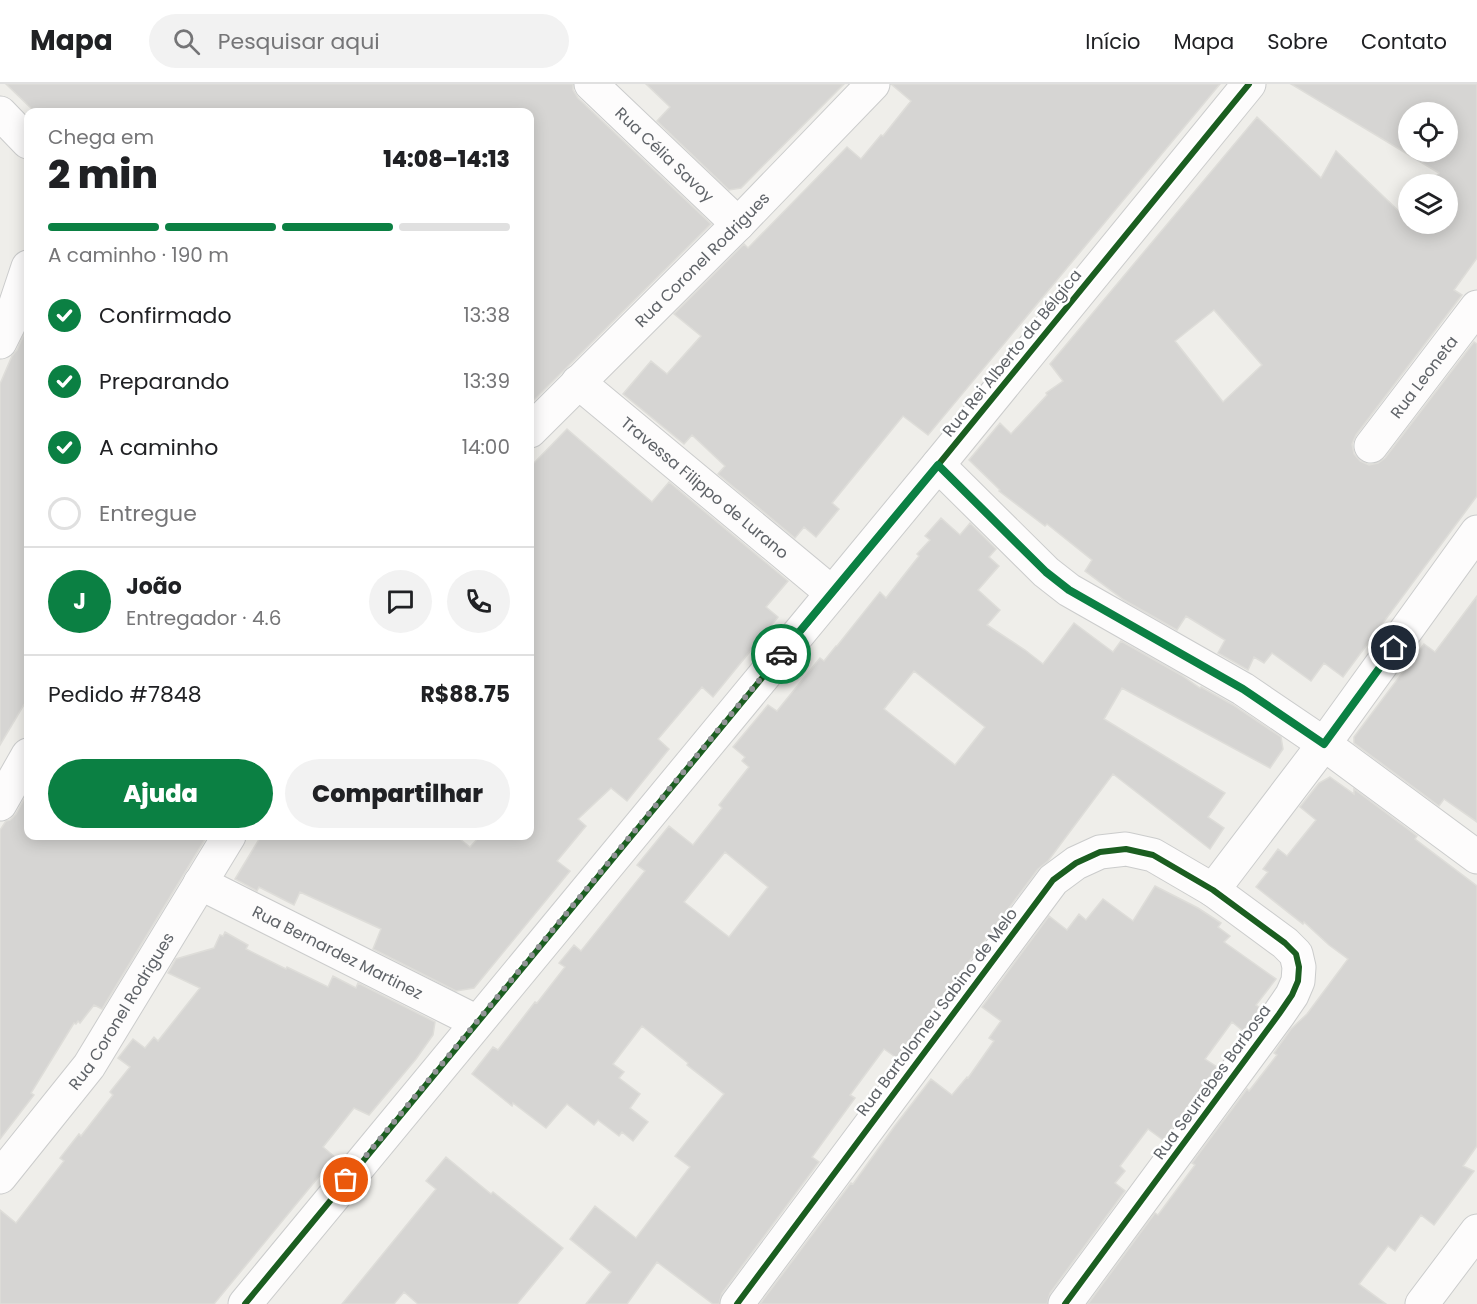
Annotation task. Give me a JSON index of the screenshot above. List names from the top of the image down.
{
  "streets": {
    "street": [
      "Rua Célia Savoy",
      "Rua Coronel Rodrigues",
      "Rua Rei Alberto da Bélgica",
      "Rua Leoneta",
      "Travessa Filippo de Lurano",
      "Rua Bernardez Martinez",
      "Rua Bartolomeu Sabino de Melo",
      "Rua Seurrebes Barbosa"
    ]
  },
  "crossings": [
    ["Rua Célia Savoy", "Rua Coronel Rodrigues"],
    ["Rua Coronel Rodrigues", "Travessa Filippo de Lurano"],
    ["Rua Coronel Rodrigues", "Rua Bernardez Martinez"],
    ["Rua Rei Alberto da Bélgica", "Travessa Filippo de Lurano"],
    ["Rua Rei Alberto da Bélgica", "Rua Bernardez Martinez"],
    ["Rua Bartolomeu Sabino de Melo", "Rua Seurrebes Barbosa"]
  ],
  "page": {
    "header": "Mapa",
    "search": "Pesquisar aqui",
    "nav": [
      "Início",
      "Mapa",
      "Sobre",
      "Contato"
    ],
    "heading": ["2 min", "Chega em", "14:08–14:13"],
    "panel": [
      "João",
      "Entregador · 4.6",
      "Pedido #7848",
      "R$88.75"
    ],
    "bar": "A caminho · 190 m",
    "list": [
      ["Confirmado", "13:38"],
      ["Preparando", "13:39"],
      ["A caminho", "14:00"],
      "Entregue"
    ],
    "round": "J",
    "buttons": ["Ajuda", "Compartilhar"]
  }
}
